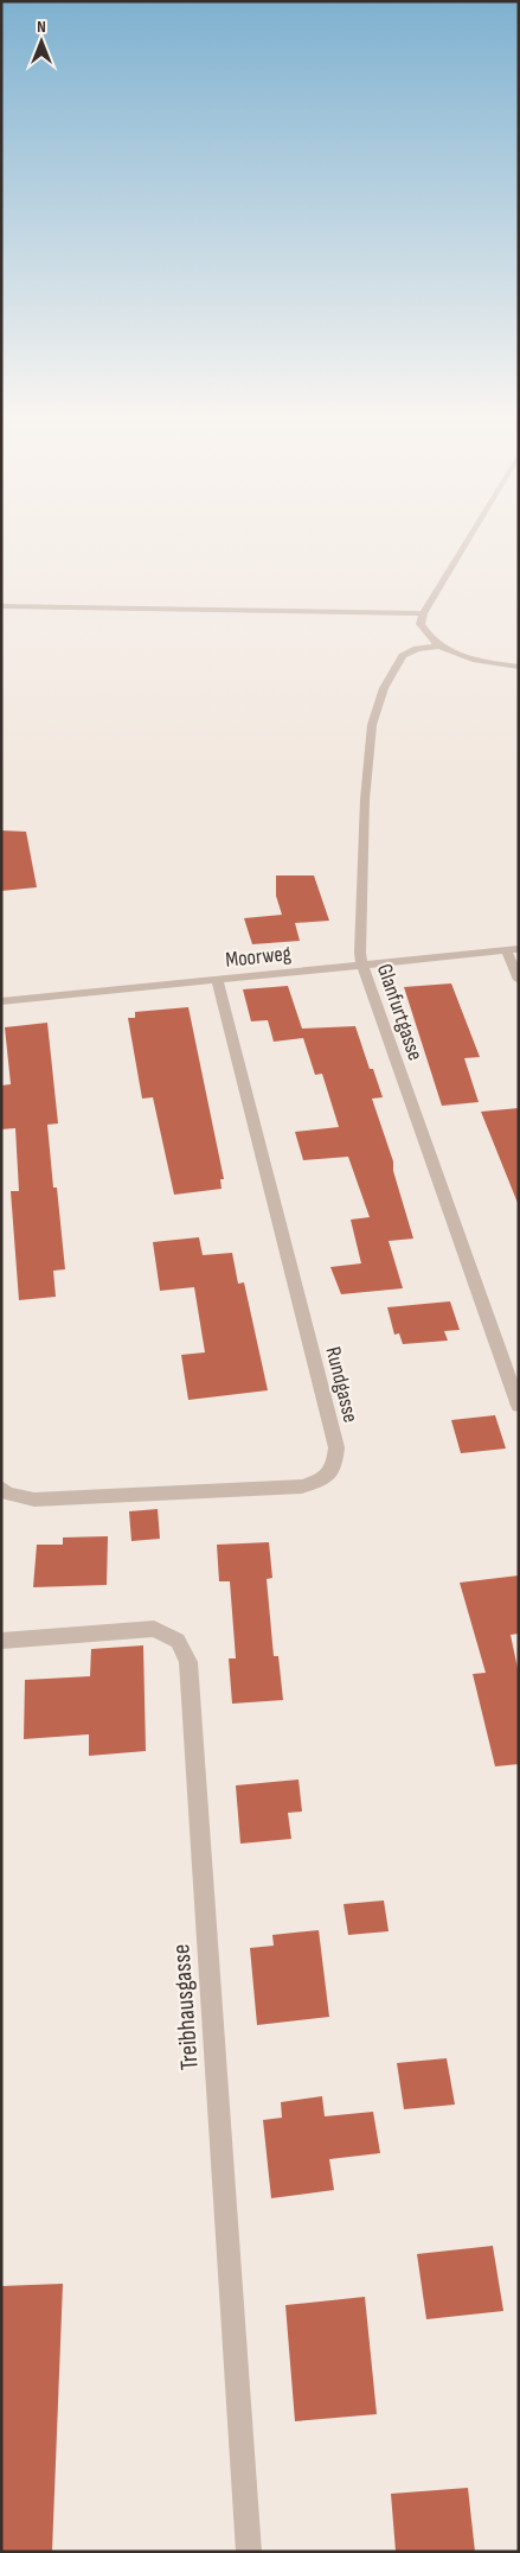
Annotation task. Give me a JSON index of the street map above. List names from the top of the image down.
{
  "streets": {
    "street": [
      "Moorweg",
      "Glanfurtgasse",
      "Rundgasse",
      "Treibhausgasse"
    ]
  },
  "crossings": [
    ["Moorweg", "Glanfurtgasse"],
    ["Moorweg", "Rundgasse"]
  ],
  "north": "top"
}
